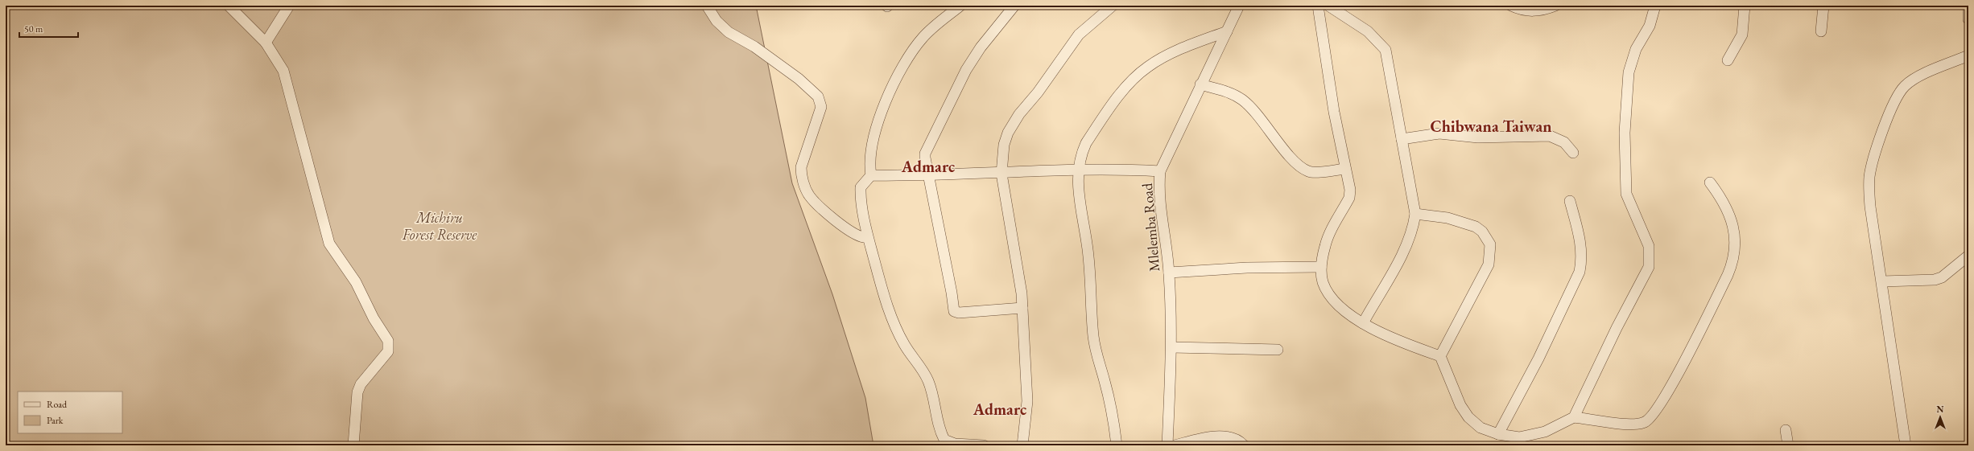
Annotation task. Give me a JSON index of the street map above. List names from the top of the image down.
{
  "streets": {
    "street": ["Mlelemba Road"]
  },
  "districts": ["Chibwana Taiwan", "Admarc", "Admarc"],
  "parks": ["Michiru Forest Reserve"],
  "legend": ["Road", "Park"],
  "scale_bar": "50 m",
  "north": "top"
}
